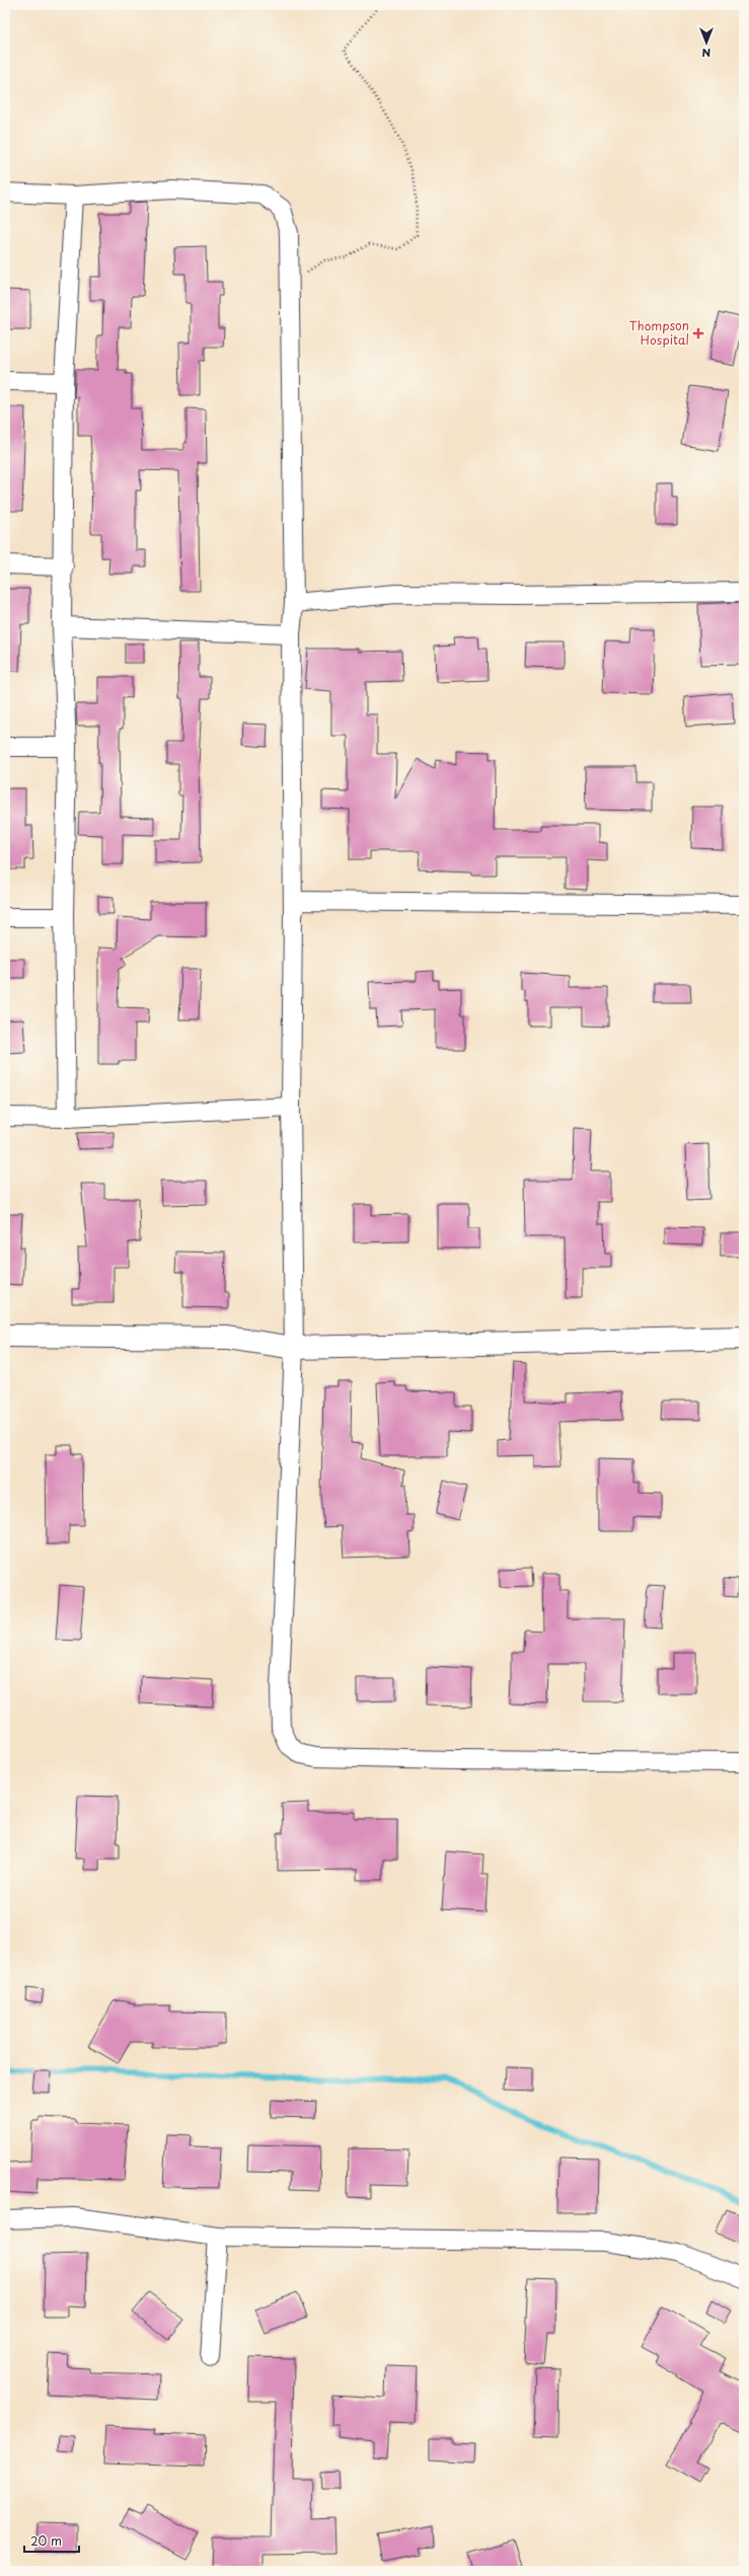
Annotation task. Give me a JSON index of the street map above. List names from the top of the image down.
{
  "places": {
    "health": ["Thompson Hospital"]
  },
  "scale_bar": "20 m",
  "north": "bottom"
}
